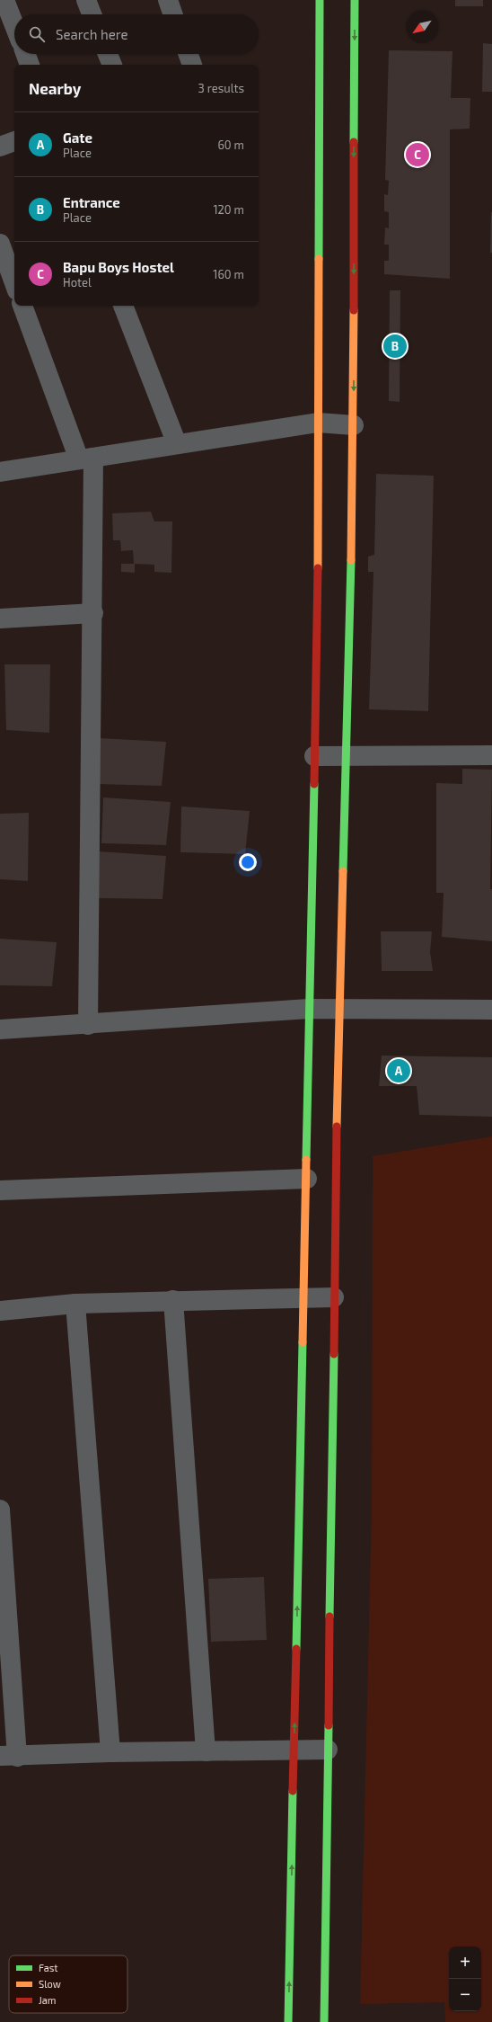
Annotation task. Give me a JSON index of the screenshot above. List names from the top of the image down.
{
  "legend": ["Fast", "Slow", "Jam"],
  "north": "bottom left",
  "page": {
    "search": "Search here",
    "heading": ["Nearby", "3 results"],
    "list": [
      {
        "mark": "A",
        "name": "Gate",
        "note": "Place",
        "value": "60 m"
      },
      {
        "mark": "B",
        "name": "Entrance",
        "note": "Place",
        "value": "120 m"
      },
      {
        "mark": "C",
        "name": "Bapu Boys Hostel",
        "note": "Hotel",
        "value": "160 m"
      }
    ],
    "pins": ["C", "B", "A"],
    "map_buttons": ["+", "−"]
  }
}
